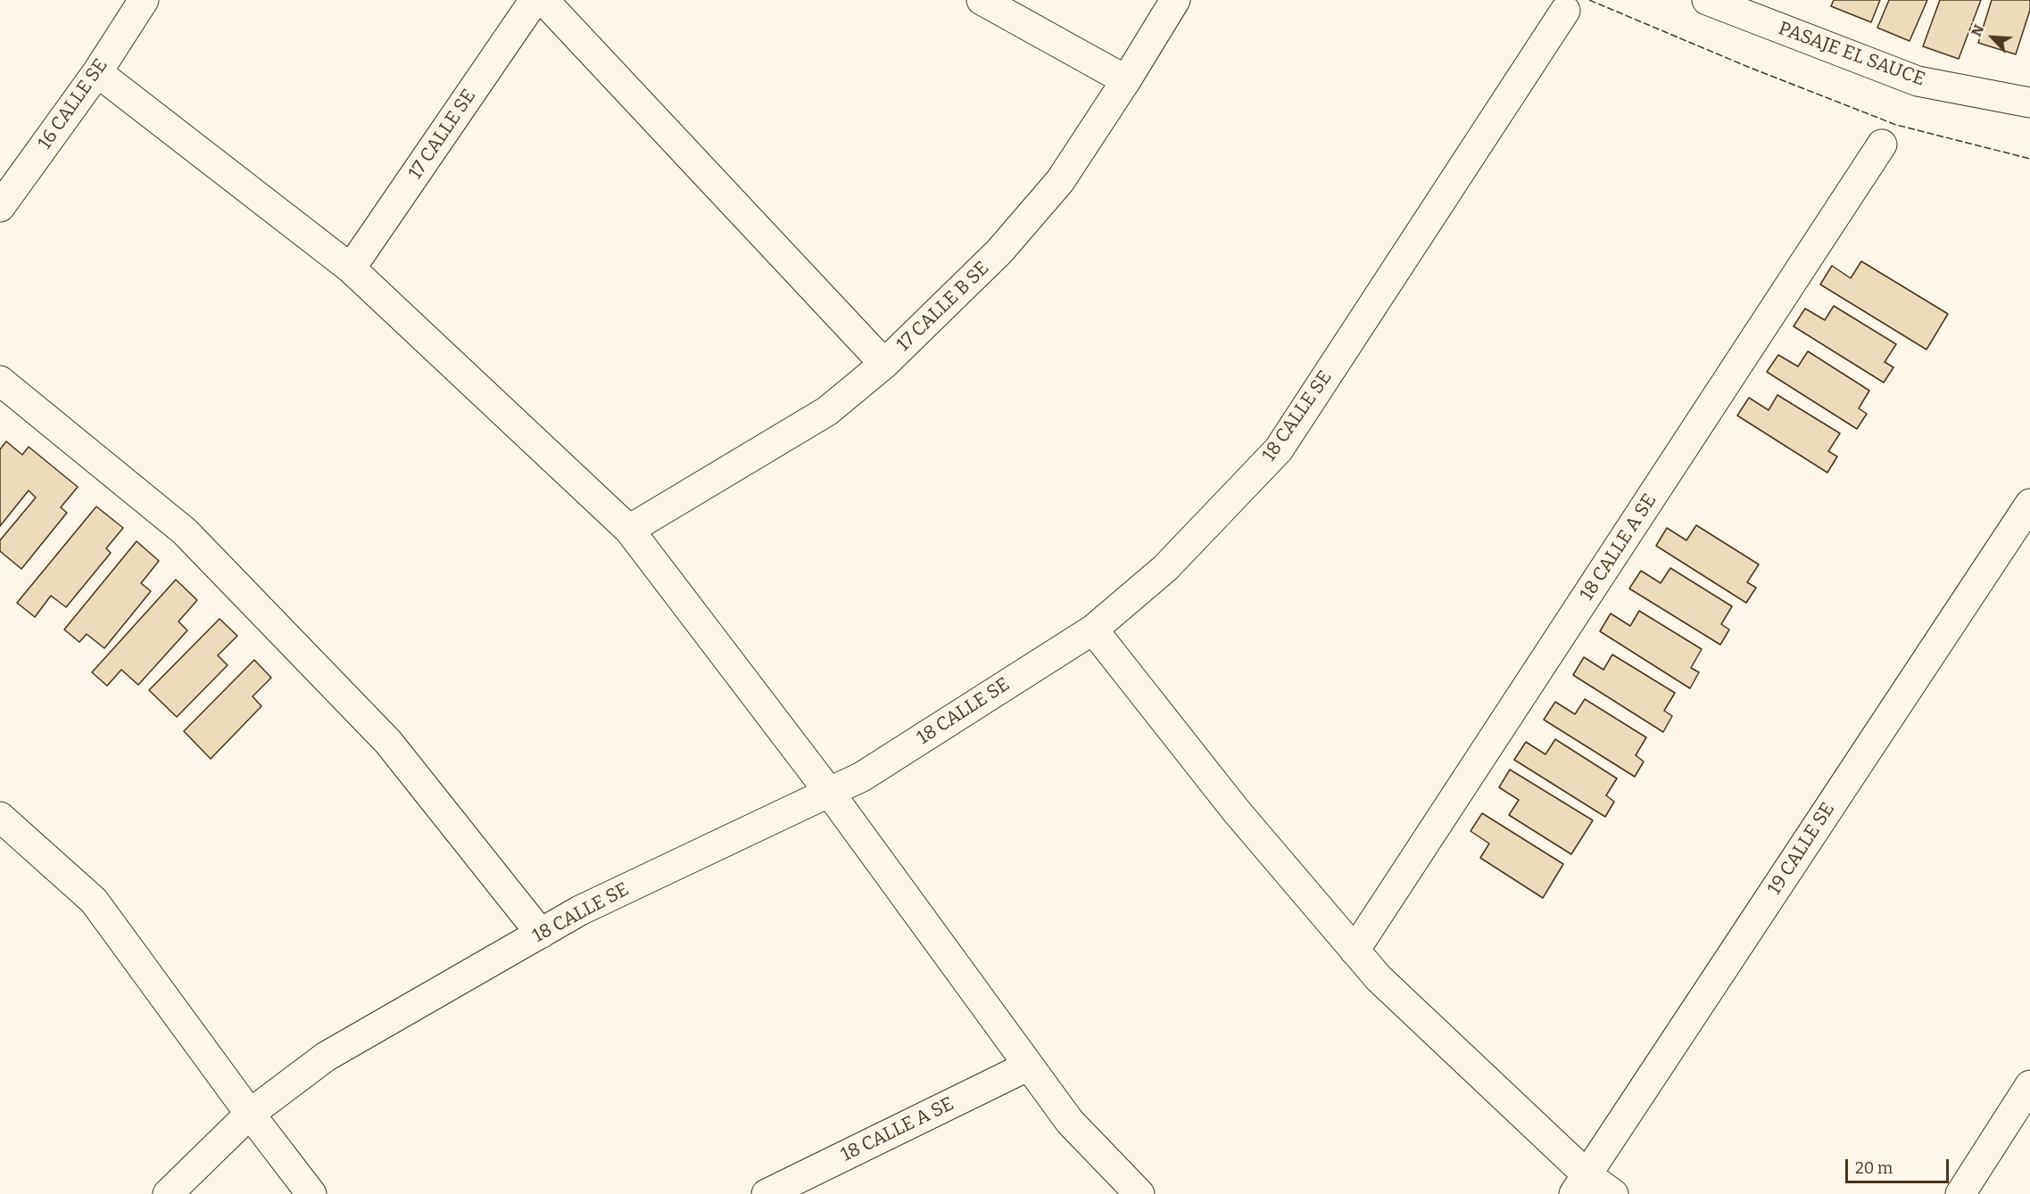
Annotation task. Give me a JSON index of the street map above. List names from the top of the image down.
{
  "streets": {
    "street": [
      "PASAJE EL SAUCE",
      "16 CALLE SE",
      "17 CALLE SE",
      "17 CALLE B SE",
      "18 CALLE SE",
      "18 CALLE A SE",
      "19 CALLE SE"
    ]
  },
  "scale_bar": "20 m",
  "north": "top left"
}
